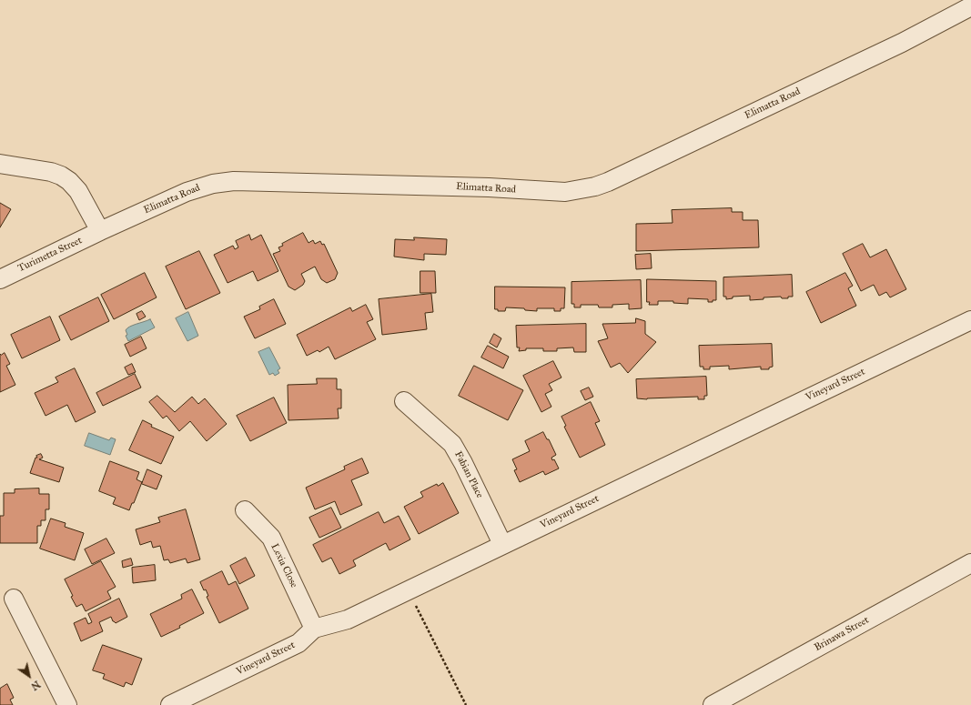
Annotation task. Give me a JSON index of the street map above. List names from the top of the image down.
{
  "streets": {
    "street": [
      "Elimatta Road",
      "Turimetta Street",
      "Vineyard Street",
      "Fabian Place",
      "Lexia Close",
      "Brinawa Street"
    ]
  },
  "crossings": [
    ["Elimatta Road", "Turimetta Street"],
    ["Vineyard Street", "Fabian Place"],
    ["Vineyard Street", "Lexia Close"]
  ],
  "north": "bottom right"
}
